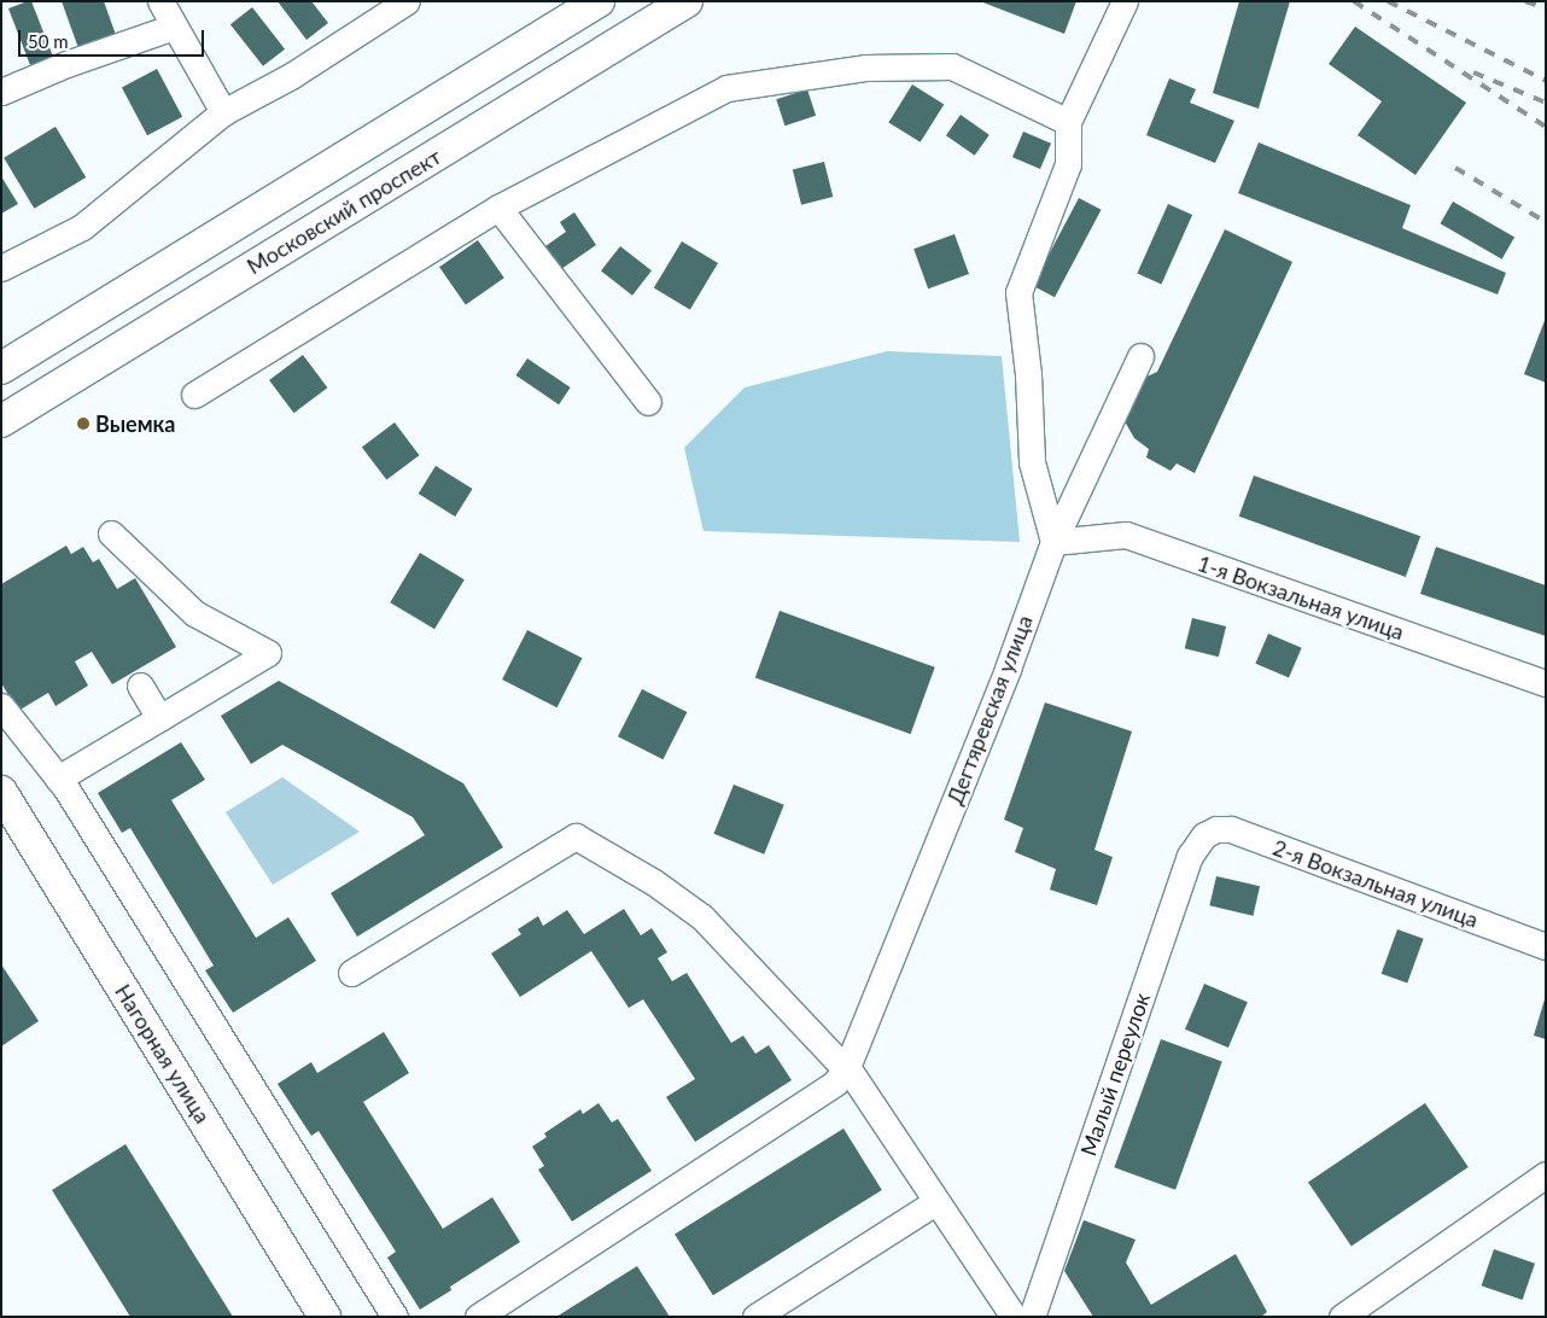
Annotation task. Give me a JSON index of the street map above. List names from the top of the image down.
{
  "streets": {
    "main road": ["Московский проспект", "Нагорная улица"],
    "street": [
      "1-я Вокзальная улица",
      "Дегтяревская улица",
      "2-я Вокзальная улица",
      "Малый переулок"
    ]
  },
  "crossings": [
    ["1-я Вокзальная улица", "Дегтяревская улица"],
    ["2-я Вокзальная улица", "Малый переулок"]
  ],
  "places": ["Выемка"],
  "scale_bar": "50 m"
}
